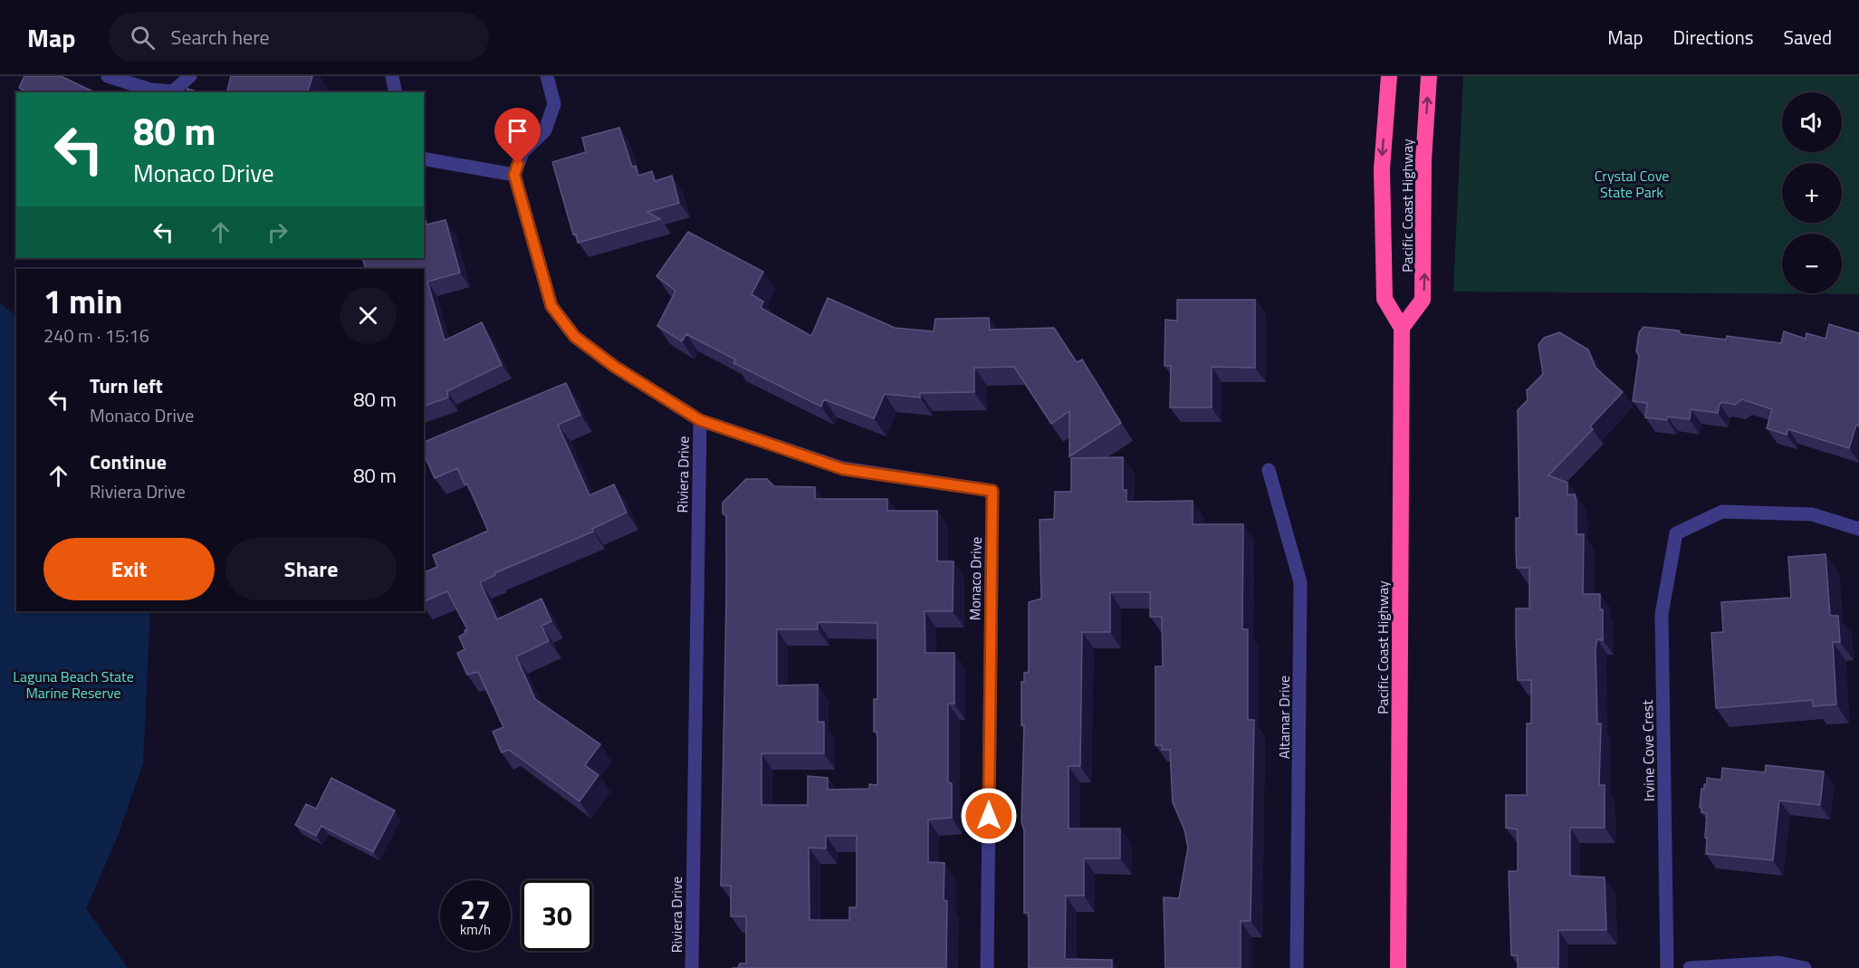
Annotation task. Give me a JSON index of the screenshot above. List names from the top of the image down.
{
  "streets": {
    "highway": ["Pacific Coast Highway"],
    "street": [
      "Riviera Drive",
      "Monaco Drive",
      "Altamar Drive",
      "Irvine Cove Crest"
    ]
  },
  "crossings": [
    ["Riviera Drive", "Monaco Drive"]
  ],
  "parks": ["Crystal Cove State Park", "Laguna Beach State Marine Reserve"],
  "page": {
    "header": "Map",
    "search": "Search here",
    "nav": ["Map", "Directions", "Saved"],
    "map_buttons": ["+", "−"],
    "turn": ["80 m", "Monaco Drive"],
    "heading": ["1 min", "240 m · 15:16"],
    "list": [
      {
        "name": "Turn left",
        "note": "Monaco Drive",
        "value": "80 m"
      },
      {
        "name": "Continue",
        "note": "Riviera Drive",
        "value": "80 m"
      }
    ],
    "buttons": ["Exit", "Share"],
    "speed": "27 km/h",
    "limit": "30"
  }
}
